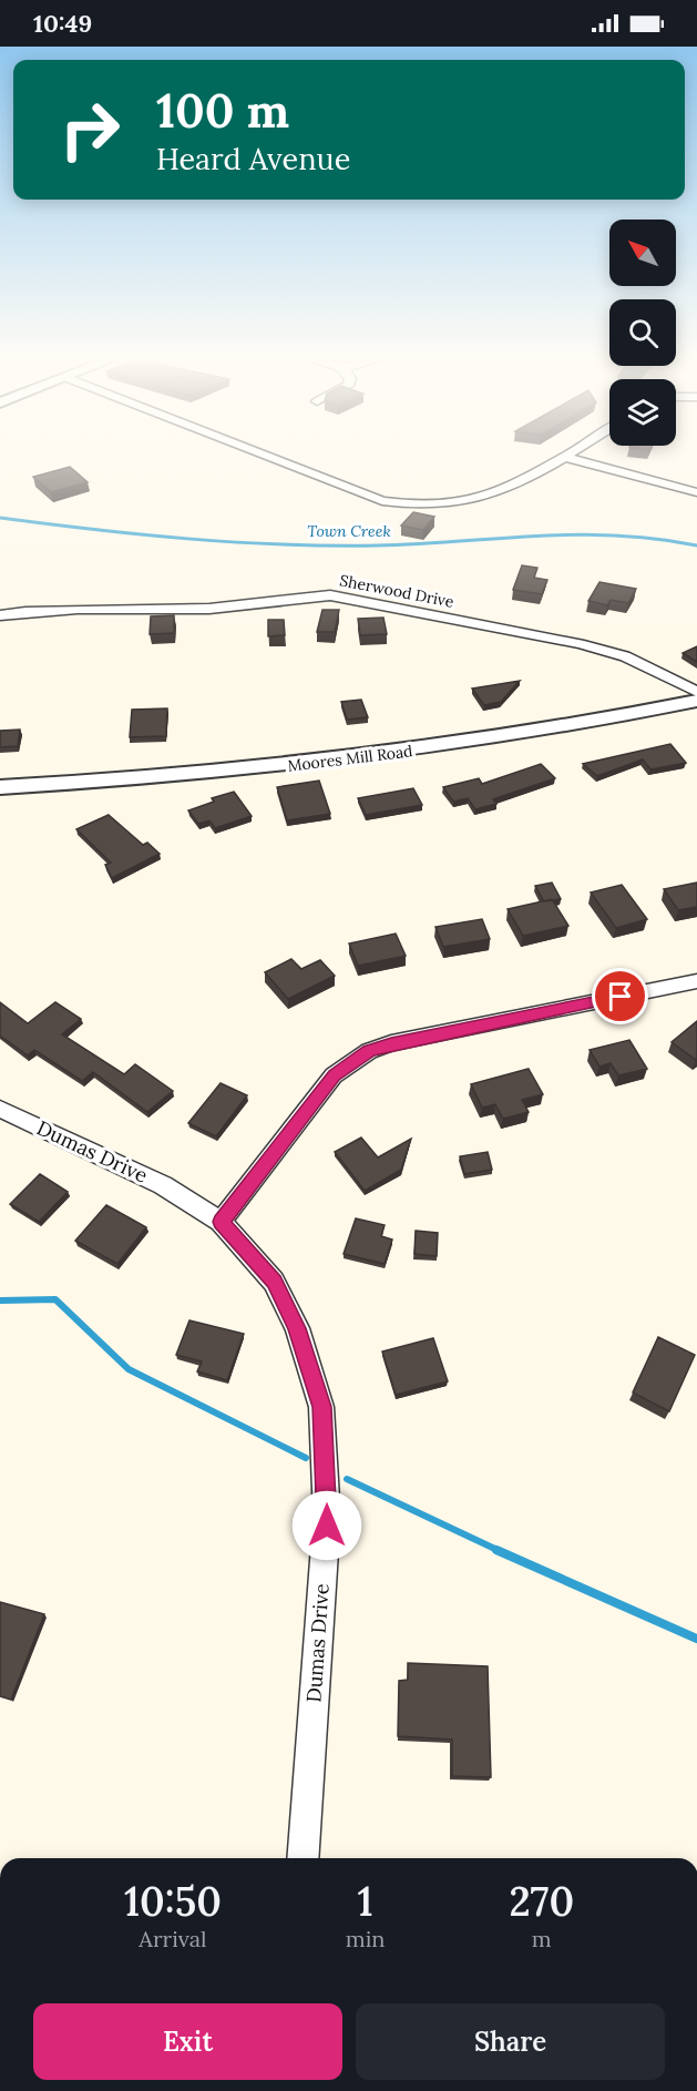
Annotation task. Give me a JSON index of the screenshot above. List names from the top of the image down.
{
  "streets": {
    "street": ["Sherwood Drive", "Moores Mill Road", "Dumas Drive"]
  },
  "water": ["Town Creek"],
  "north": "top left",
  "page": {
    "status": "10:49",
    "turn": ["100 m", "Heard Avenue"],
    "eta": [
      "10:50",
      "Arrival",
      "1",
      "min",
      "270",
      "m"
    ],
    "buttons": ["Exit", "Share"]
  }
}
